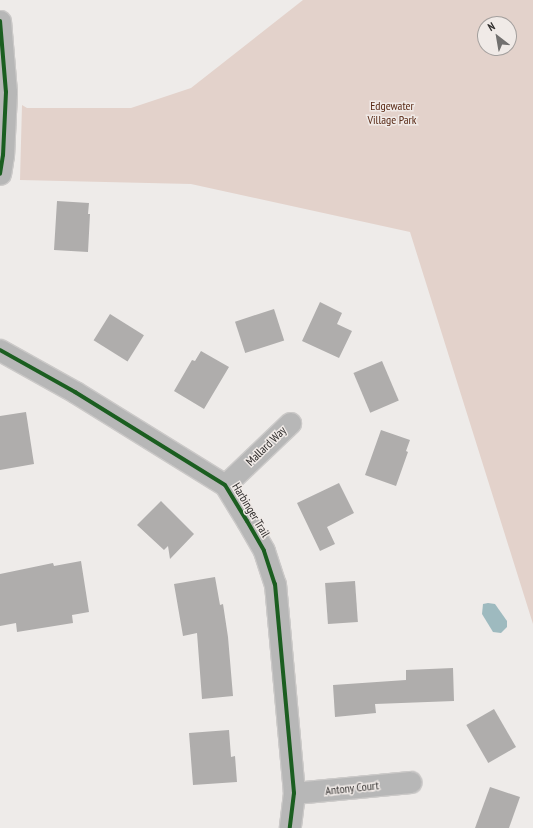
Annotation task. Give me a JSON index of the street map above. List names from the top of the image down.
{
  "streets": {
    "street": ["Mallard Way", "Harbinger Trail", "Antony Court"]
  },
  "crossings": [
    ["Mallard Way", "Harbinger Trail"],
    ["Harbinger Trail", "Antony Court"]
  ],
  "parks": ["Edgewater Village Park"],
  "north": "top left"
}
